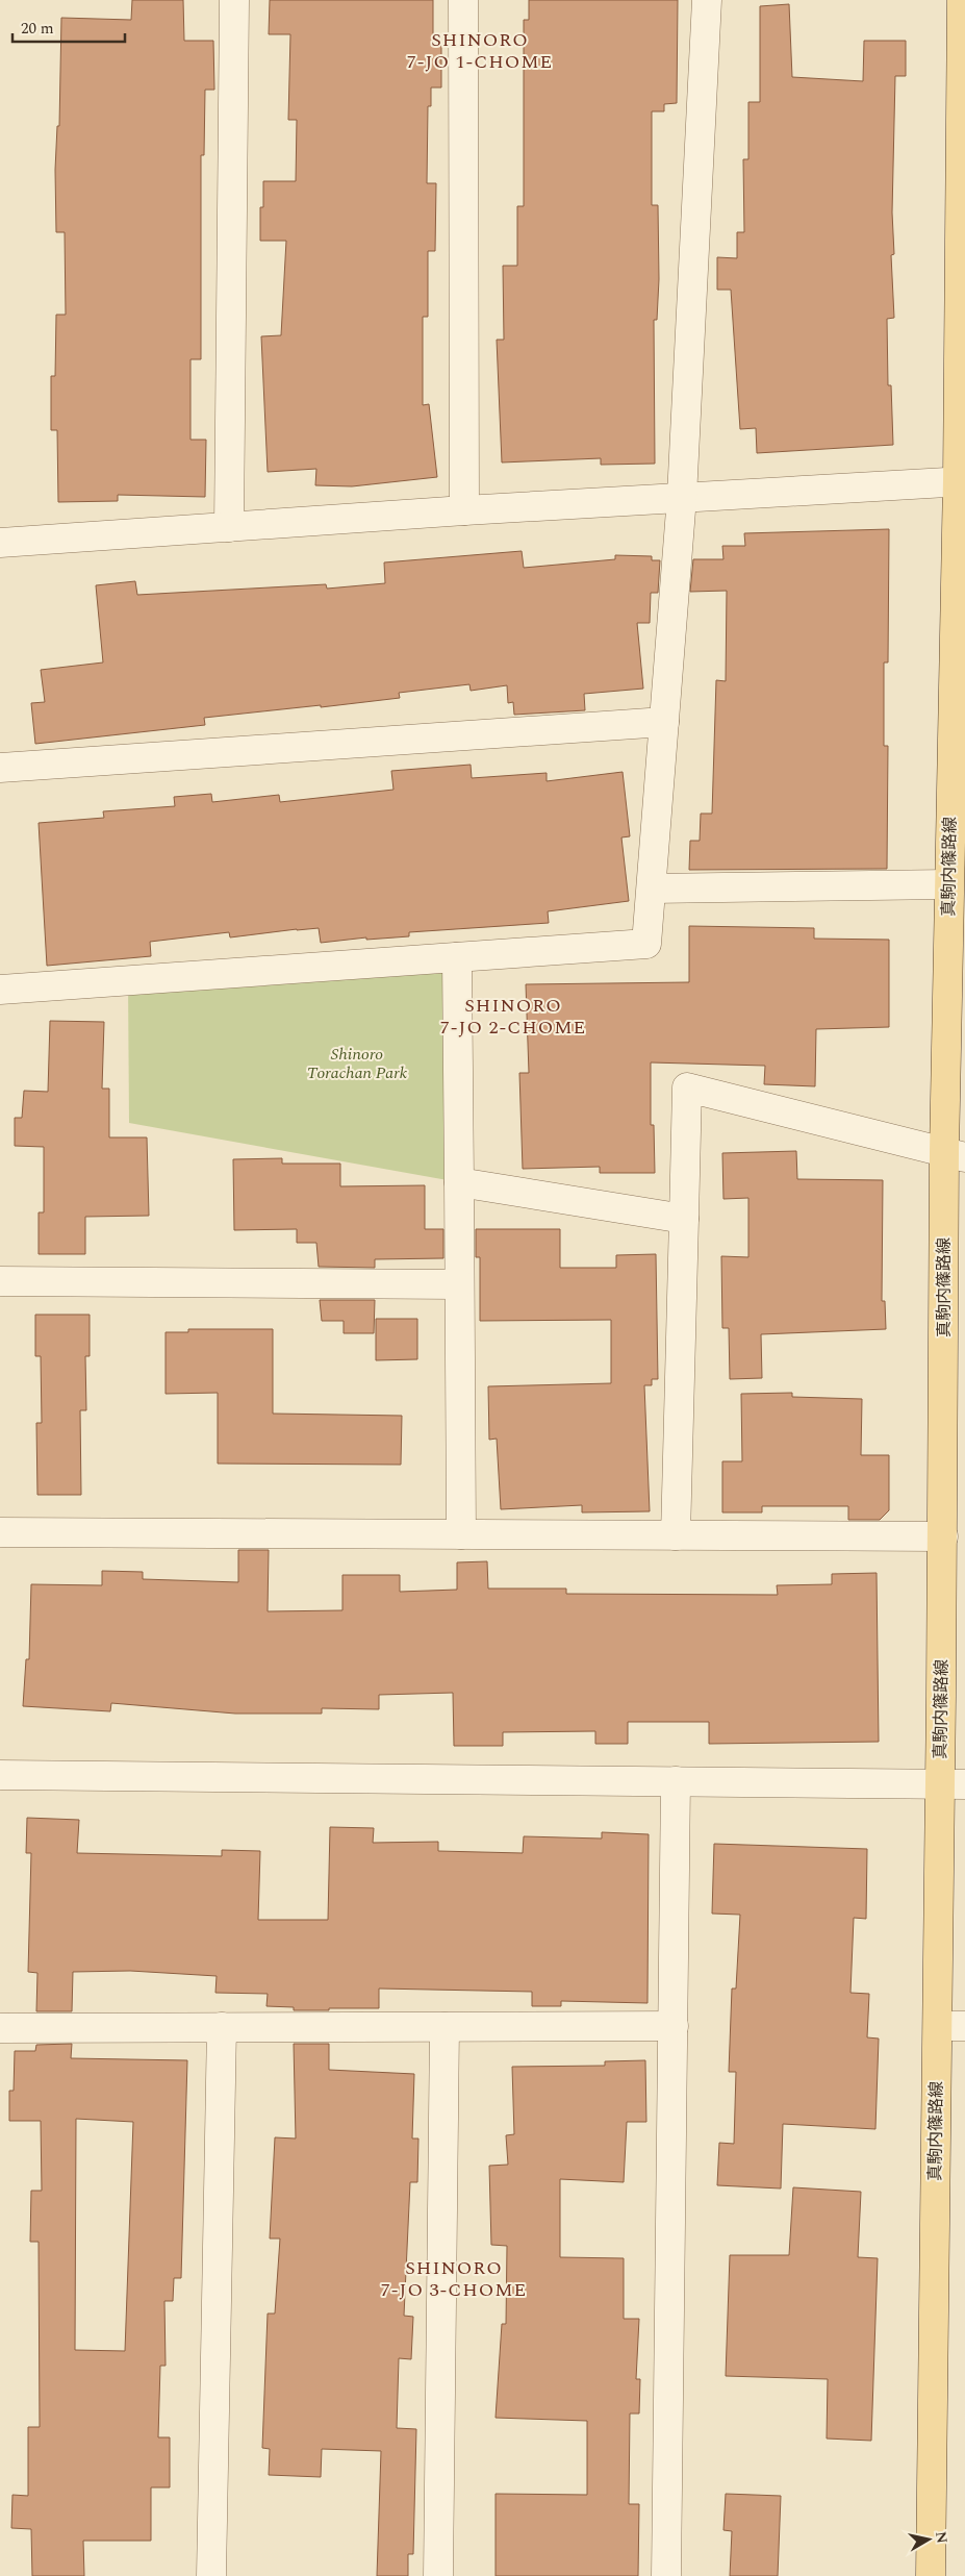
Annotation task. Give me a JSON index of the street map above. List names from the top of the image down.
{
  "streets": {
    "main road": ["真駒内篠路線"]
  },
  "districts": ["SHINORO 7-JO 1-CHOME", "SHINORO 7-JO 2-CHOME", "SHINORO 7-JO 3-CHOME"],
  "parks": ["Shinoro Torachan Park"],
  "scale_bar": "20 m",
  "north": "right"
}
